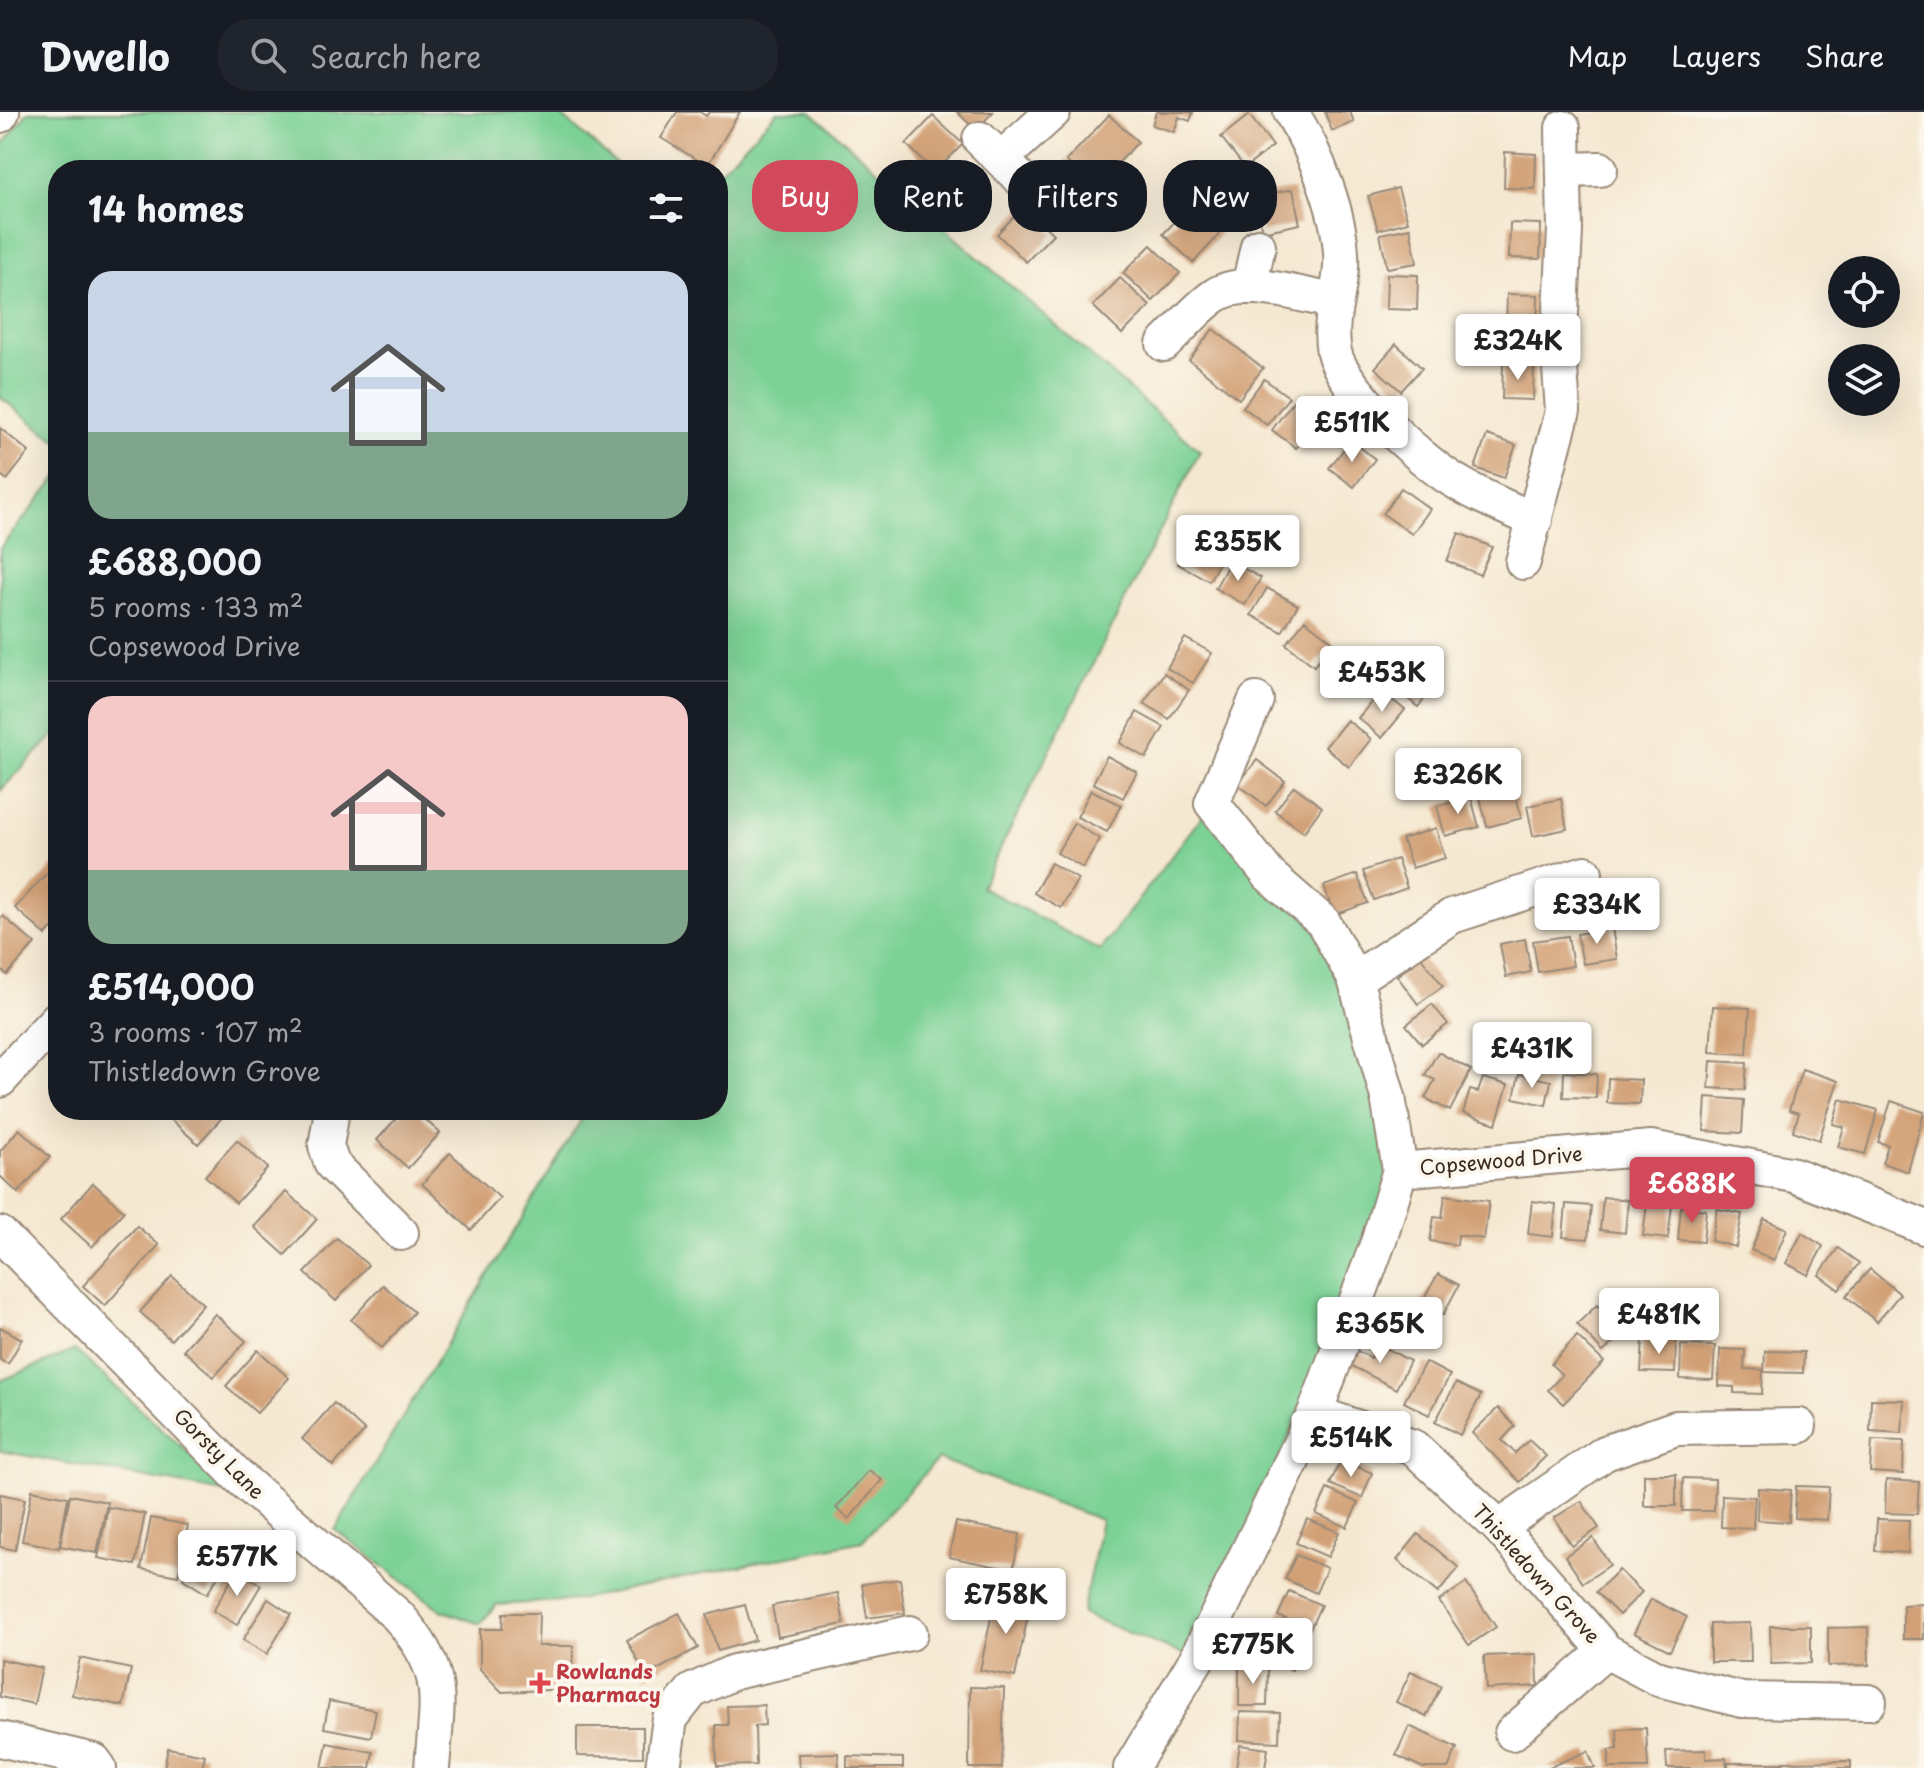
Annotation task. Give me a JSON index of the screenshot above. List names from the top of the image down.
{
  "streets": {
    "street": ["Copsewood Drive", "Gorsty Lane", "Thistledown Grove"]
  },
  "places": {
    "health": ["Rowlands Pharmacy"]
  },
  "page": {
    "header": "Dwello",
    "search": "Search here",
    "nav": ["Map", "Layers", "Share"],
    "chip": [
      "Buy",
      "Rent",
      "Filters",
      "New"
    ],
    "heading": "14 homes",
    "list": [
      {
        "name": "£688,000",
        "note": "5 rooms · 133 m² · Copsewood Drive"
      },
      {
        "name": "£514,000",
        "note": "3 rooms · 107 m² · Thistledown Grove"
      }
    ],
    "price": [
      "£324K",
      "£511K",
      "£355K",
      "£453K",
      "£326K",
      "£334K",
      "£431K",
      "£688K",
      "£481K",
      "£365K",
      "£514K",
      "£577K",
      "£758K",
      "£775K"
    ]
  }
}
